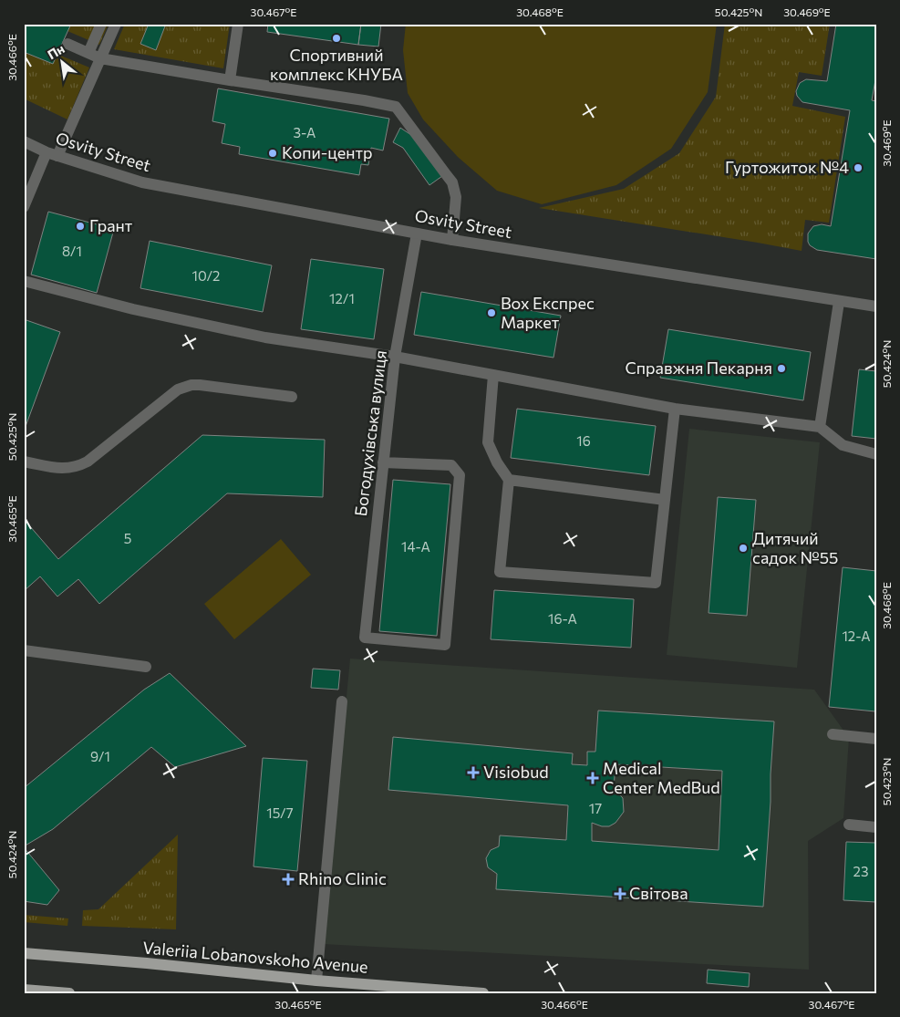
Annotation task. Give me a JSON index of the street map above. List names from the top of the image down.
{
  "streets": {
    "main road": ["Valeriia Lobanovskoho Avenue"],
    "street": ["Osvity Street", "Богодухівська вулиця"]
  },
  "crossings": [
    ["Osvity Street", "Богодухівська вулиця"]
  ],
  "places": {
    "other": [
      "Спортивний комплекс КНУБА",
      "Копи-центр",
      "Гуртожиток №4",
      "Грант",
      "Box Експрес Маркет",
      "Справжня Пекарня",
      "Дитячий садок №55"
    ],
    "health": [
      "Visiobud",
      "Medical Center MedBud",
      "Rhino Clinic",
      "Світова"
    ]
  },
  "house_numbers": [
    "3-А",
    "8/1",
    "10/2",
    "12/1",
    "16",
    "5",
    "14-А",
    "16-А",
    "12-А",
    "9/1",
    "17",
    "15/7",
    "23"
  ],
  "north": "top left",
  "coordinates": [
    "30.467°E",
    "30.468°E",
    "50.425°N",
    "30.469°E",
    "30.466°E",
    "50.424°N",
    "30.465°E",
    "50.423°N"
  ]
}
